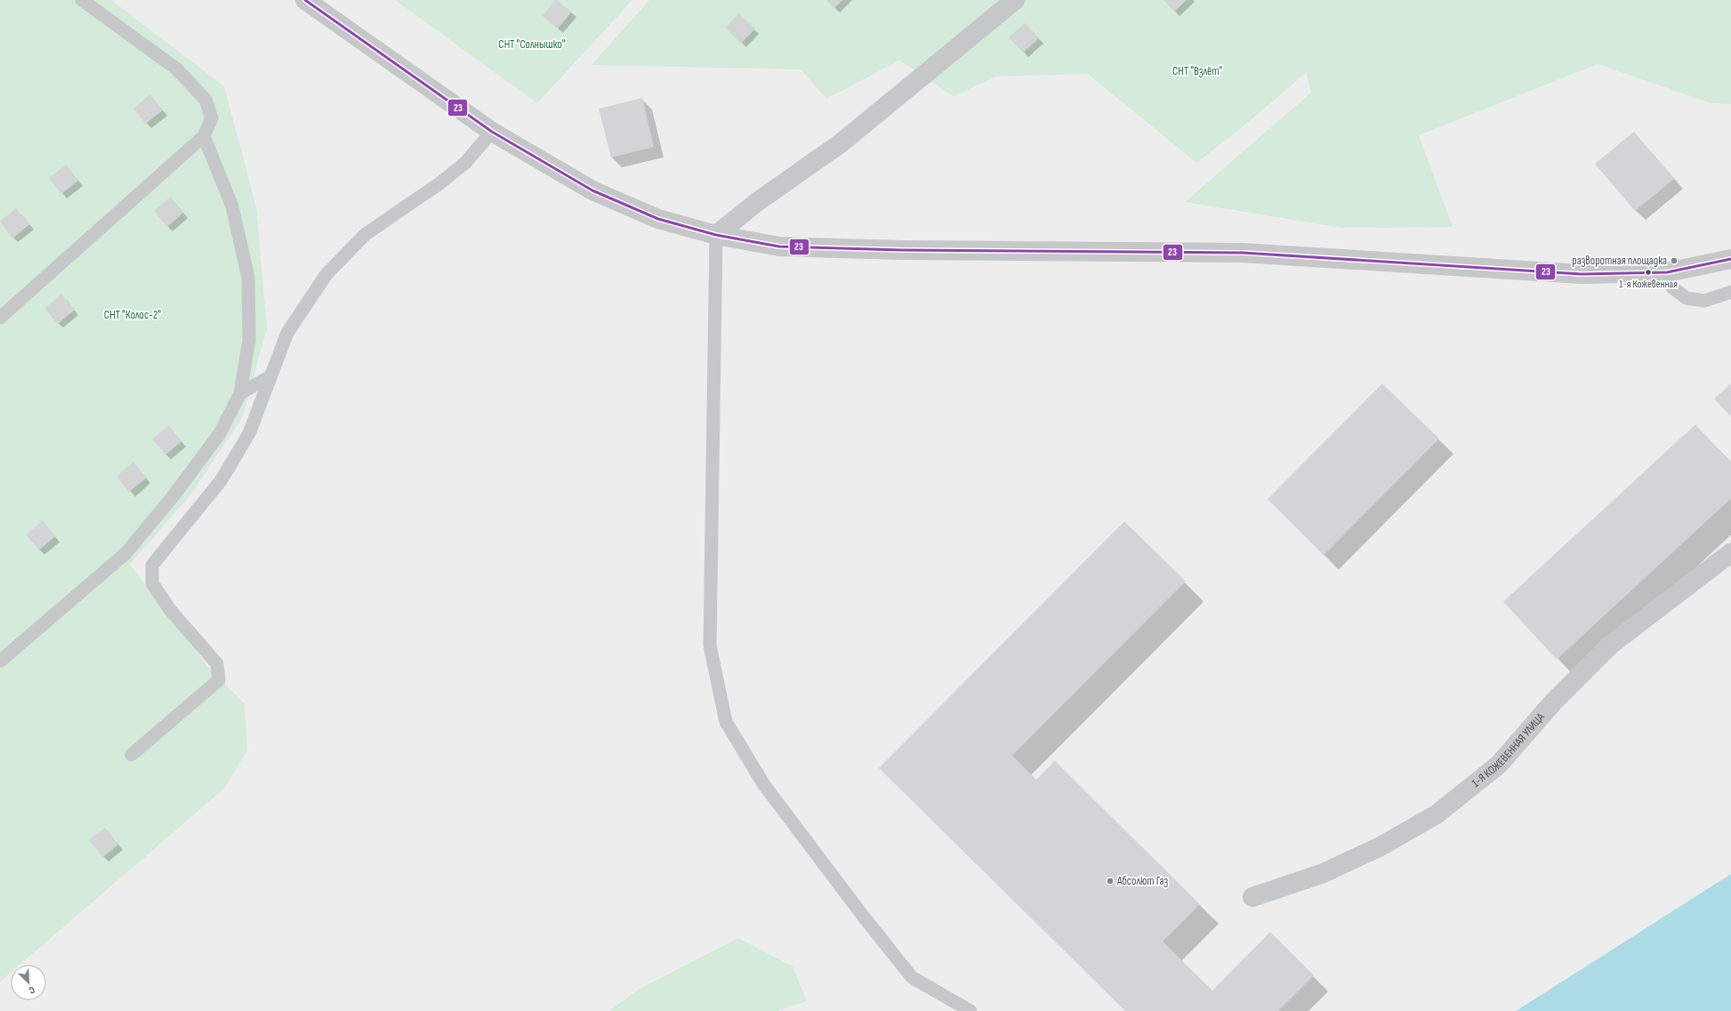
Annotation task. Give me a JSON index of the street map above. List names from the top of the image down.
{
  "streets": {
    "street": ["1-Я КОЖЕВЕННАЯ УЛИЦА"]
  },
  "parks": ["СНТ \"Солнышко\"", "СНТ \"Взлёт\"", "СНТ \"Колос-2\""],
  "places": ["разворотная площадка", "1-я Кожевенная", "Абсолют Газ"],
  "lines": ["transit line 23"],
  "north": "bottom right"
}
